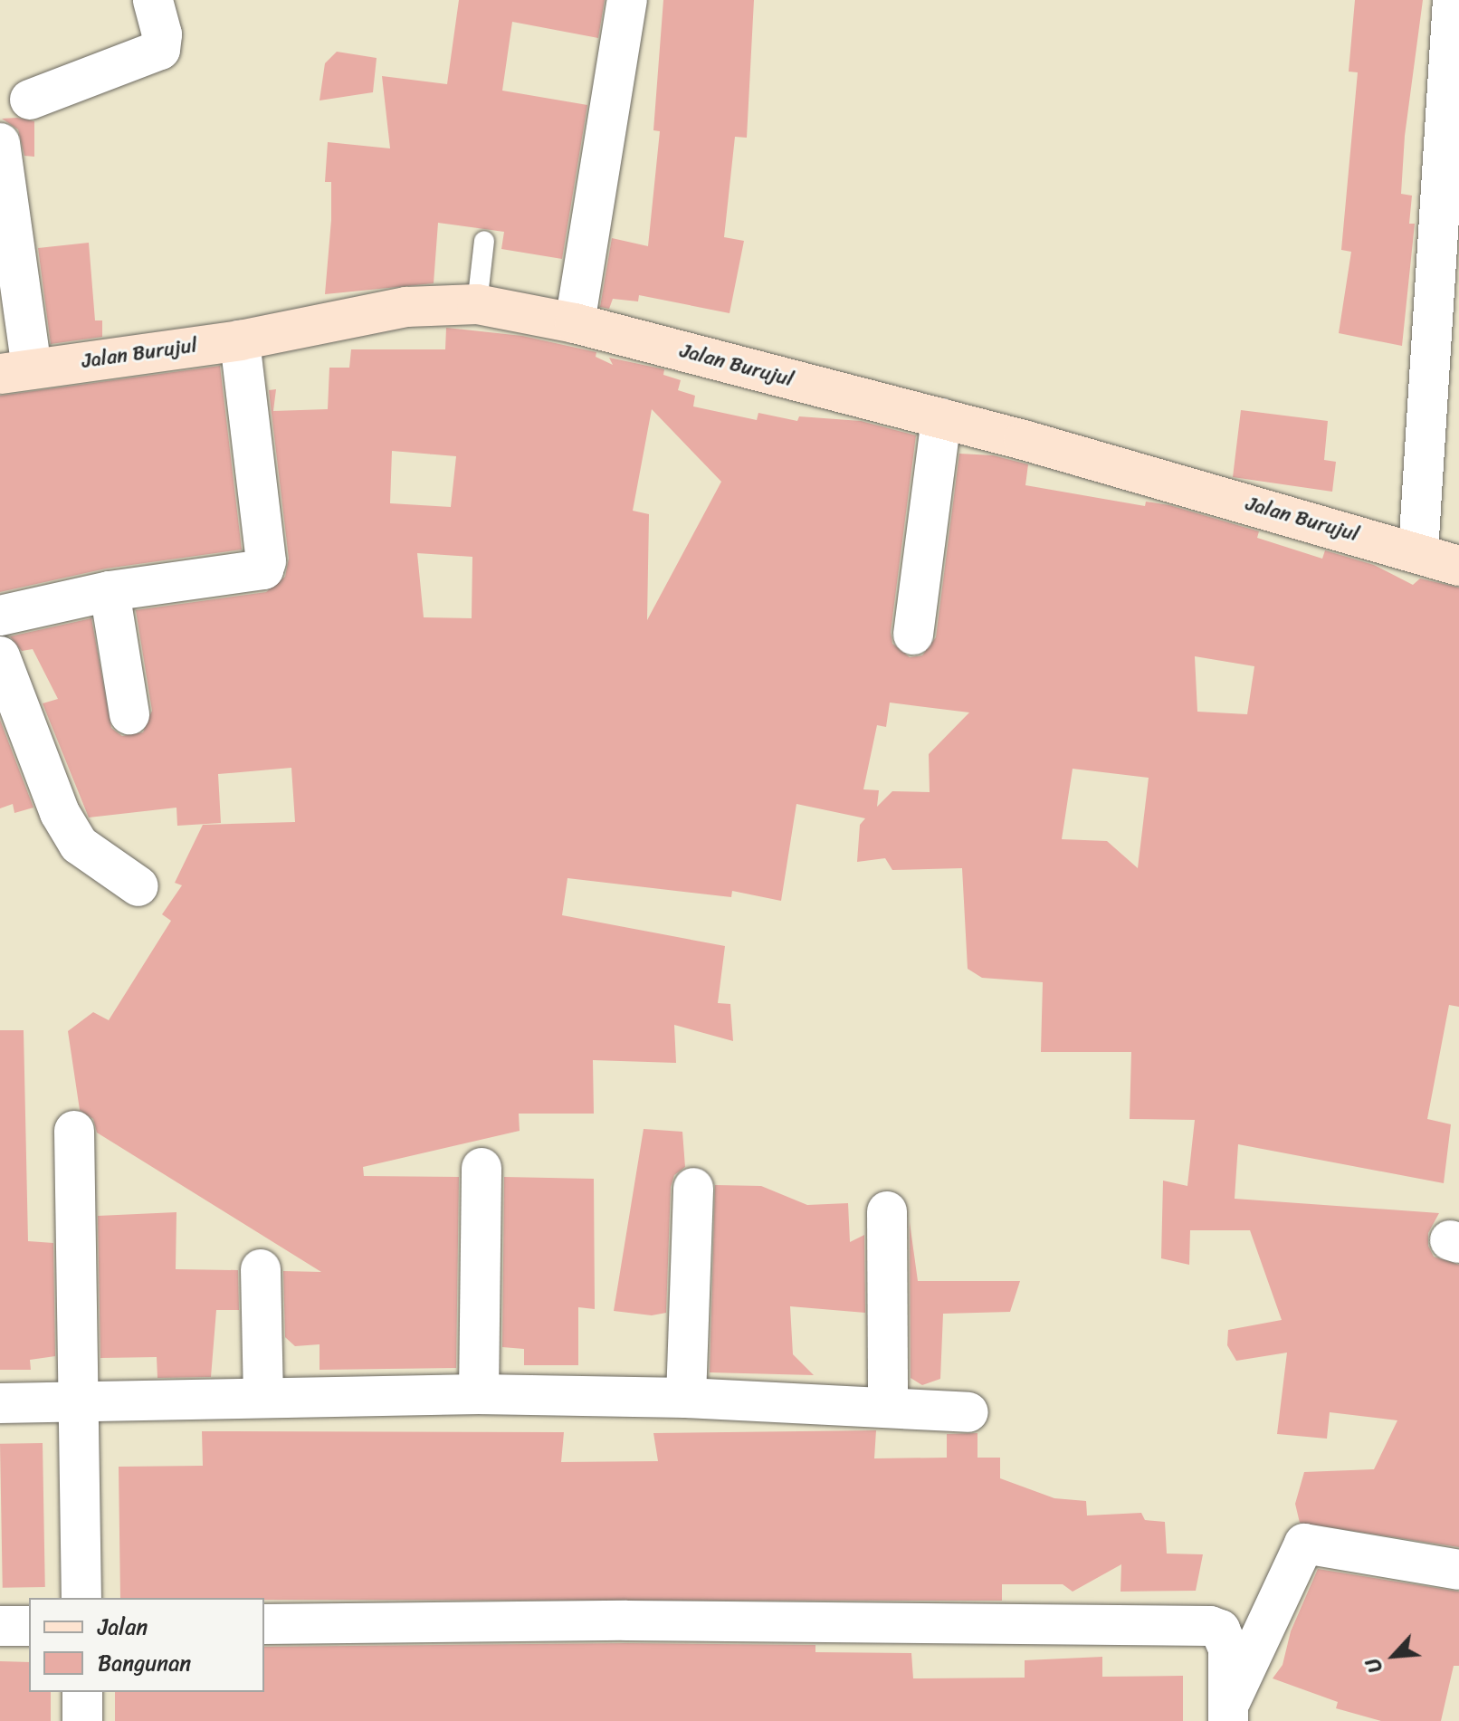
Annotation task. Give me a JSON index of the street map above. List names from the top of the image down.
{
  "streets": {
    "street": ["Jalan Burujul"]
  },
  "legend": ["Jalan", "Bangunan"],
  "north": "bottom left"
}
